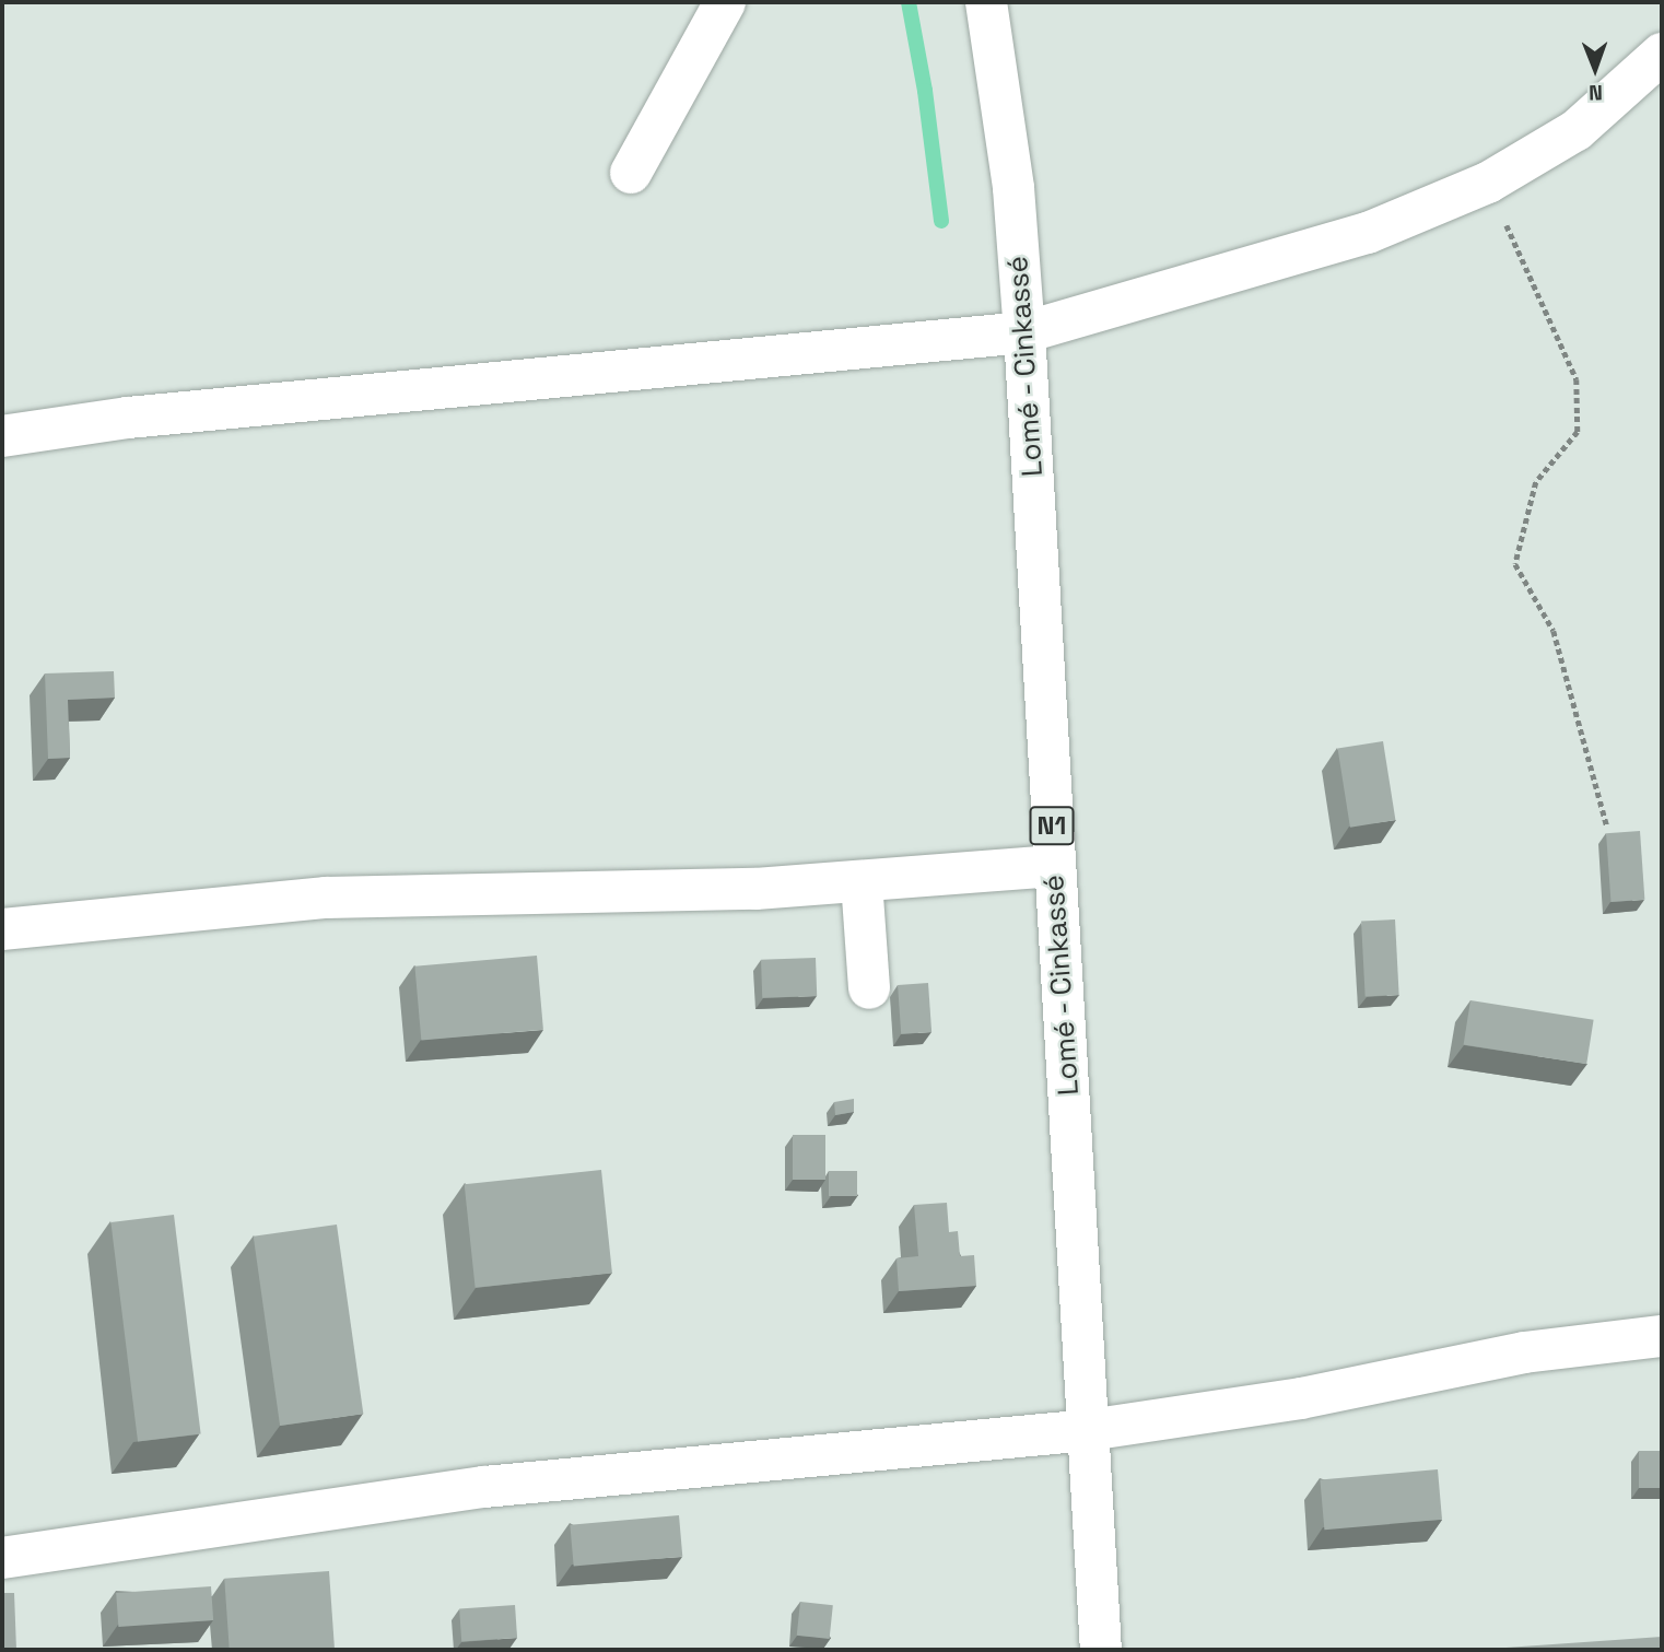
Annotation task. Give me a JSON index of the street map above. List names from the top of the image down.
{
  "streets": {
    "main road": ["Lomé - Cinkassé", "N1"]
  },
  "north": "bottom"
}
